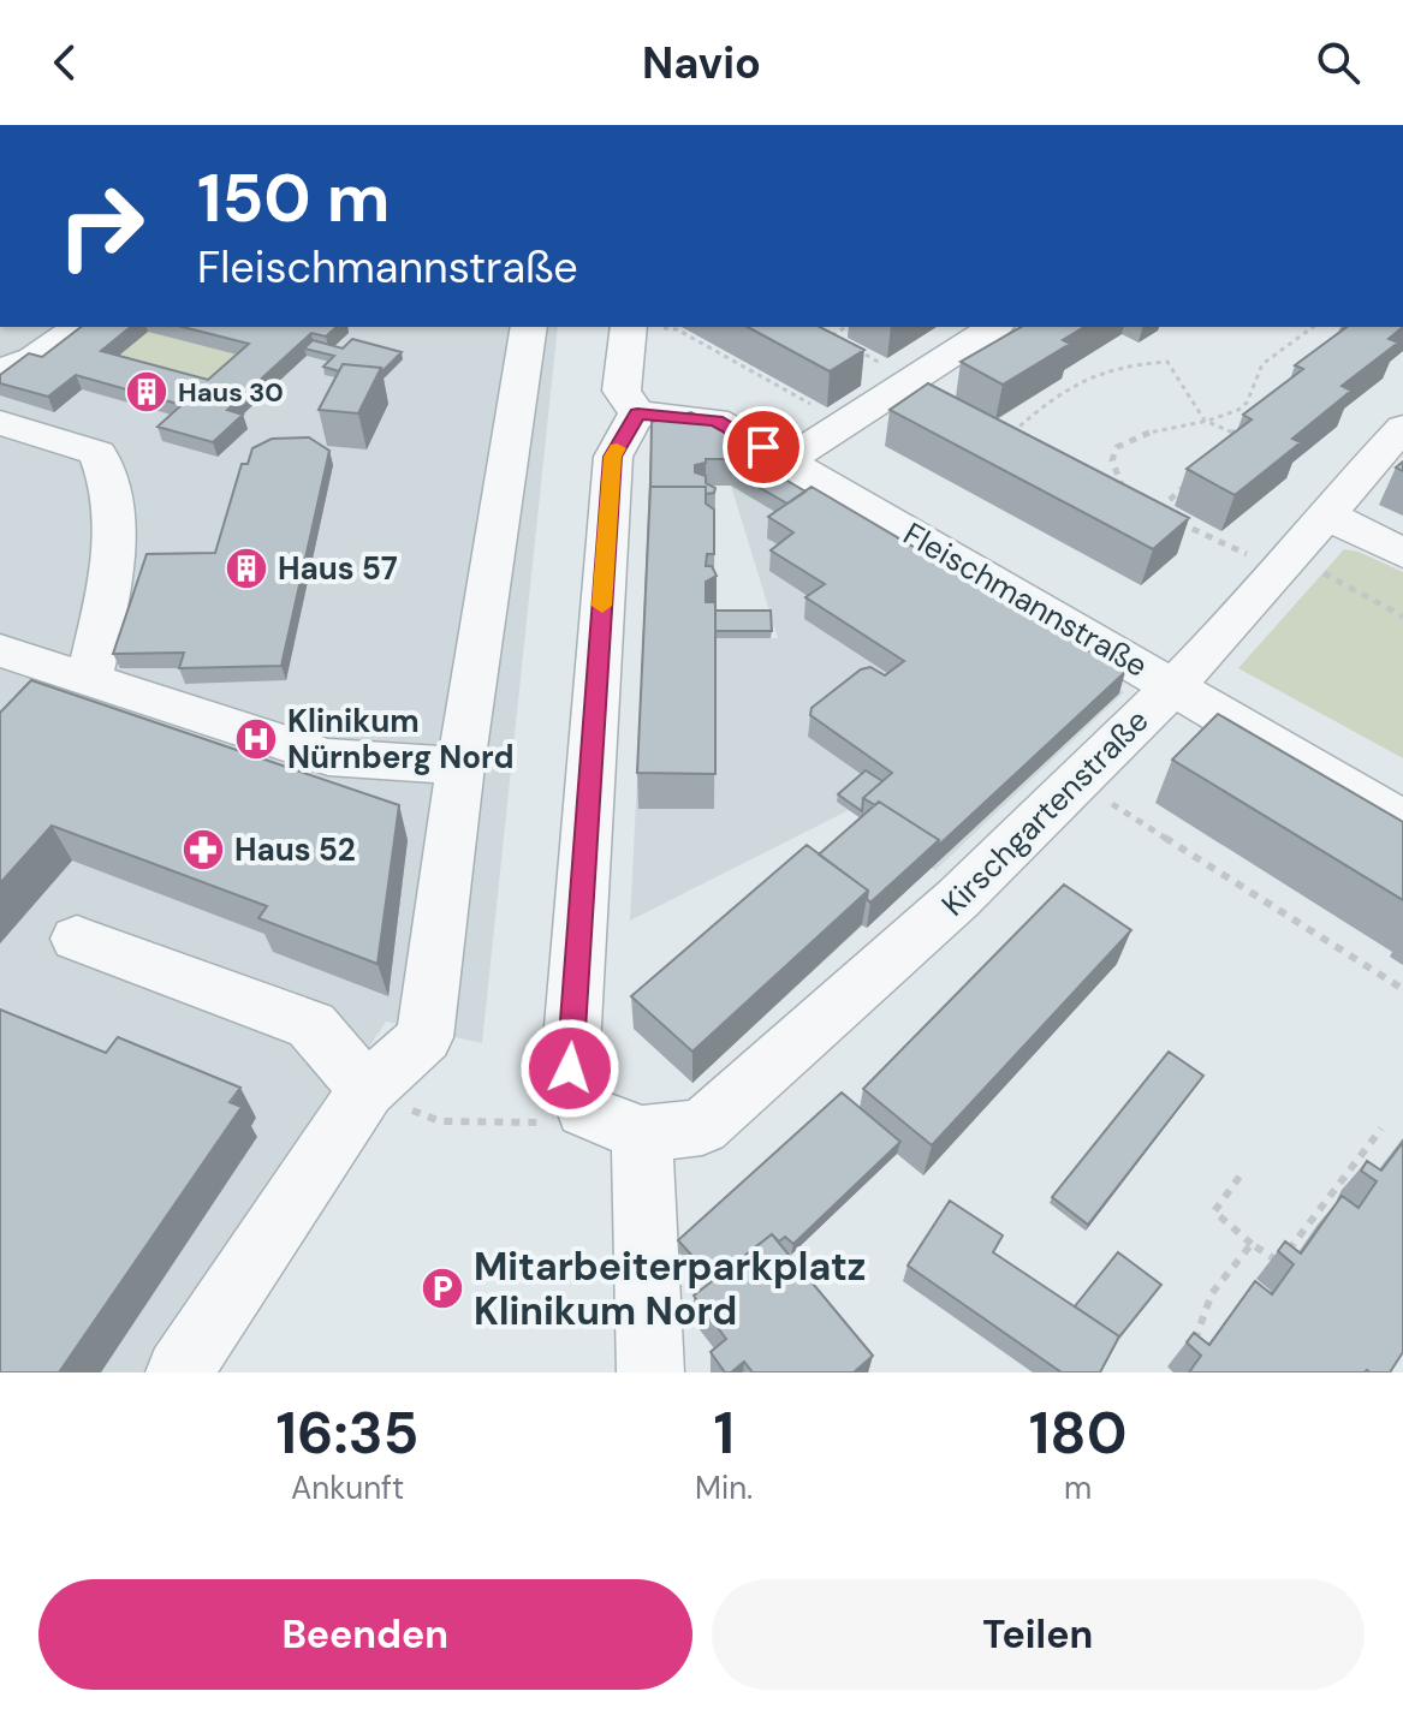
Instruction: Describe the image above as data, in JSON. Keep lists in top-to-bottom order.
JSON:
{
  "streets": {
    "street": ["Fleischmannstraße", "Kirschgartenstraße"]
  },
  "crossings": [
    ["Fleischmannstraße", "Kirschgartenstraße"]
  ],
  "places": {
    "building": ["Haus 30", "Haus 57"],
    "hospital": ["Klinikum Nürnberg Nord"],
    "pharmacy": ["Haus 52"],
    "parking": ["Mitarbeiterparkplatz Klinikum Nord"]
  },
  "page": {
    "header": "Navio",
    "turn": ["150 m", "Fleischmannstraße"],
    "eta": [
      "16:35",
      "Ankunft",
      "1",
      "Min.",
      "180",
      "m"
    ],
    "buttons": ["Beenden", "Teilen"]
  }
}
